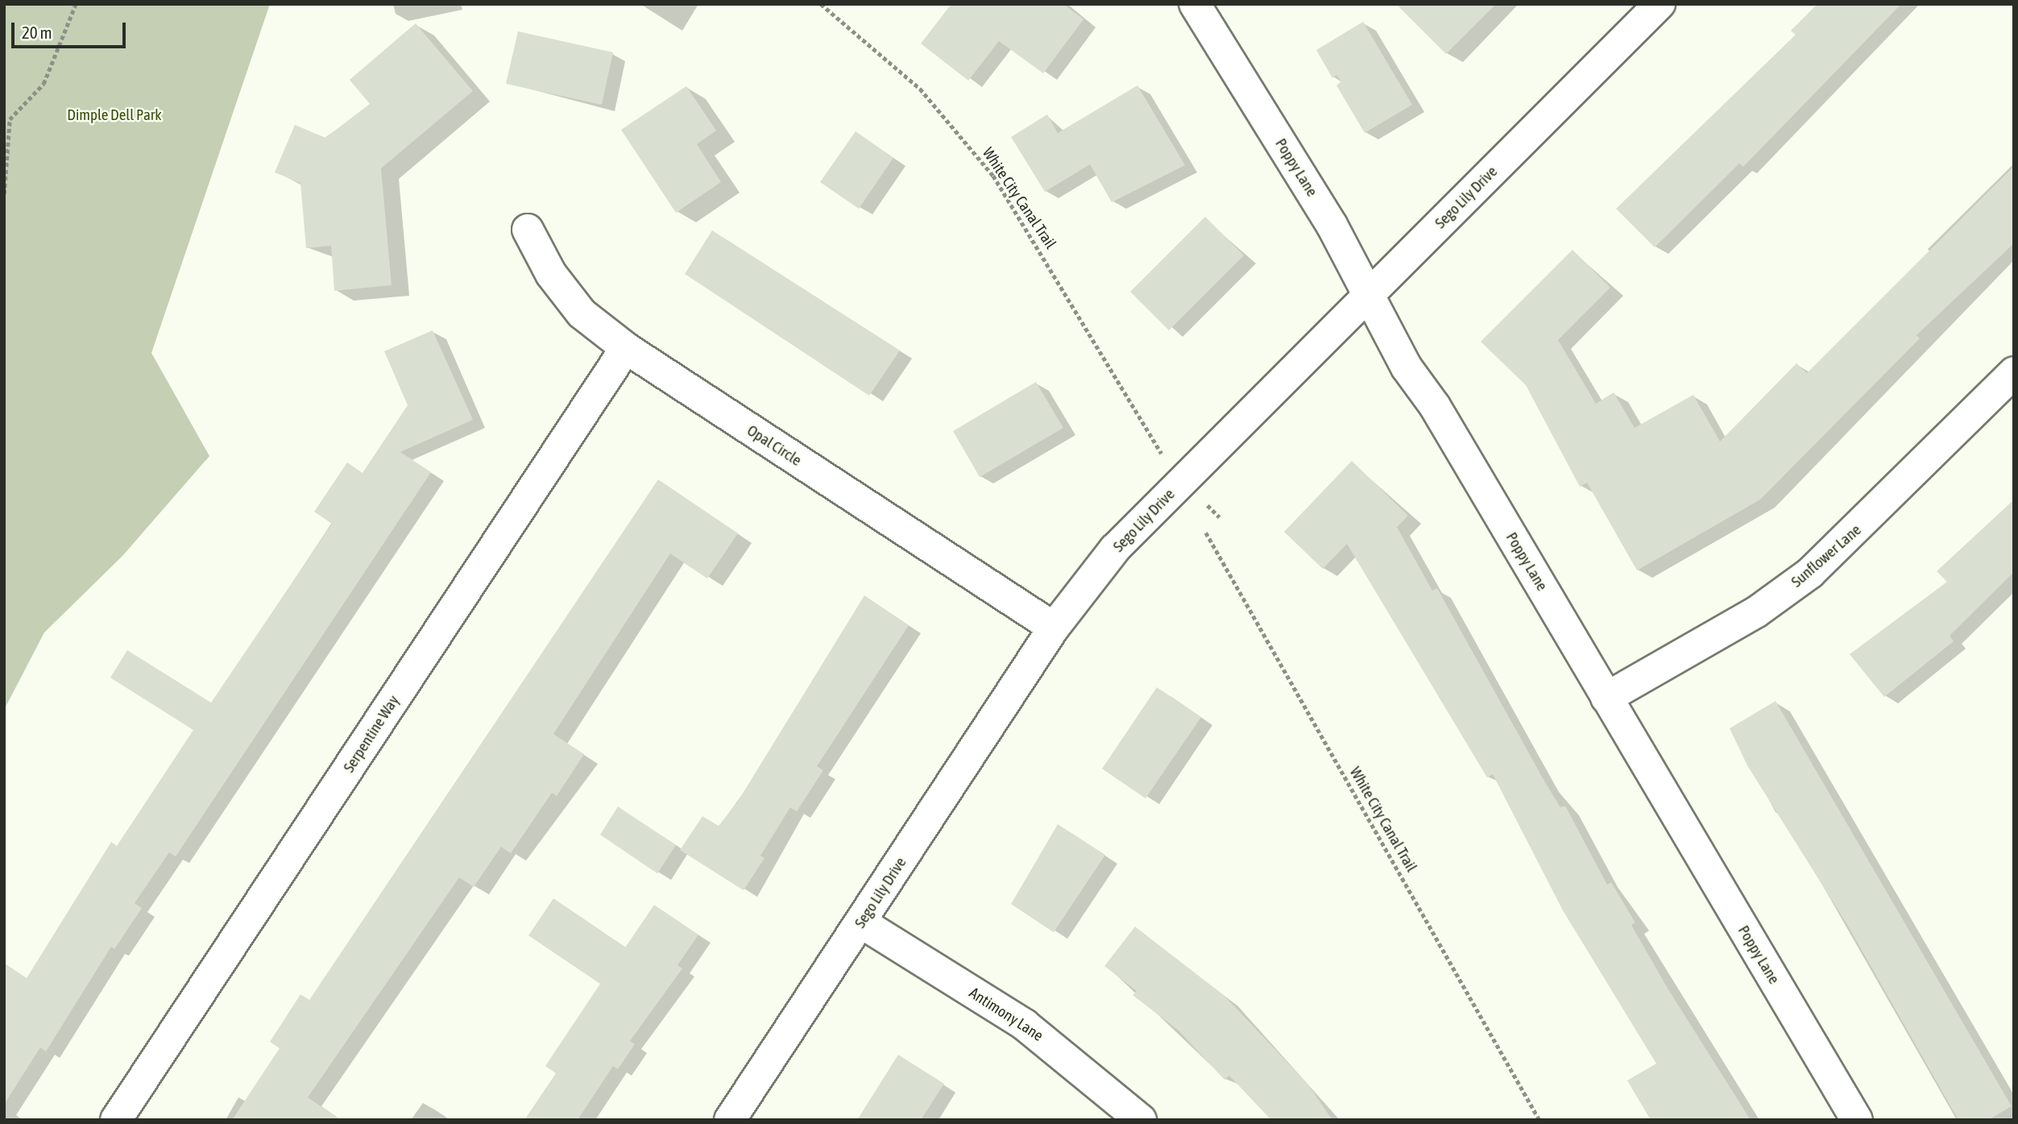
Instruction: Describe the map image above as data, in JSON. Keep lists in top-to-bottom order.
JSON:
{
  "streets": {
    "street": [
      "Poppy Lane",
      "Sego Lily Drive",
      "Opal Circle",
      "Sunflower Lane",
      "Serpentine Way",
      "Antimony Lane"
    ],
    "path": ["White City Canal Trail"]
  },
  "crossings": [
    ["Poppy Lane", "Sego Lily Drive"],
    ["Poppy Lane", "Sunflower Lane"],
    ["Sego Lily Drive", "Opal Circle"],
    ["Sego Lily Drive", "Antimony Lane"],
    ["Opal Circle", "Serpentine Way"]
  ],
  "parks": ["Dimple Dell Park"],
  "scale_bar": "20 m"
}
